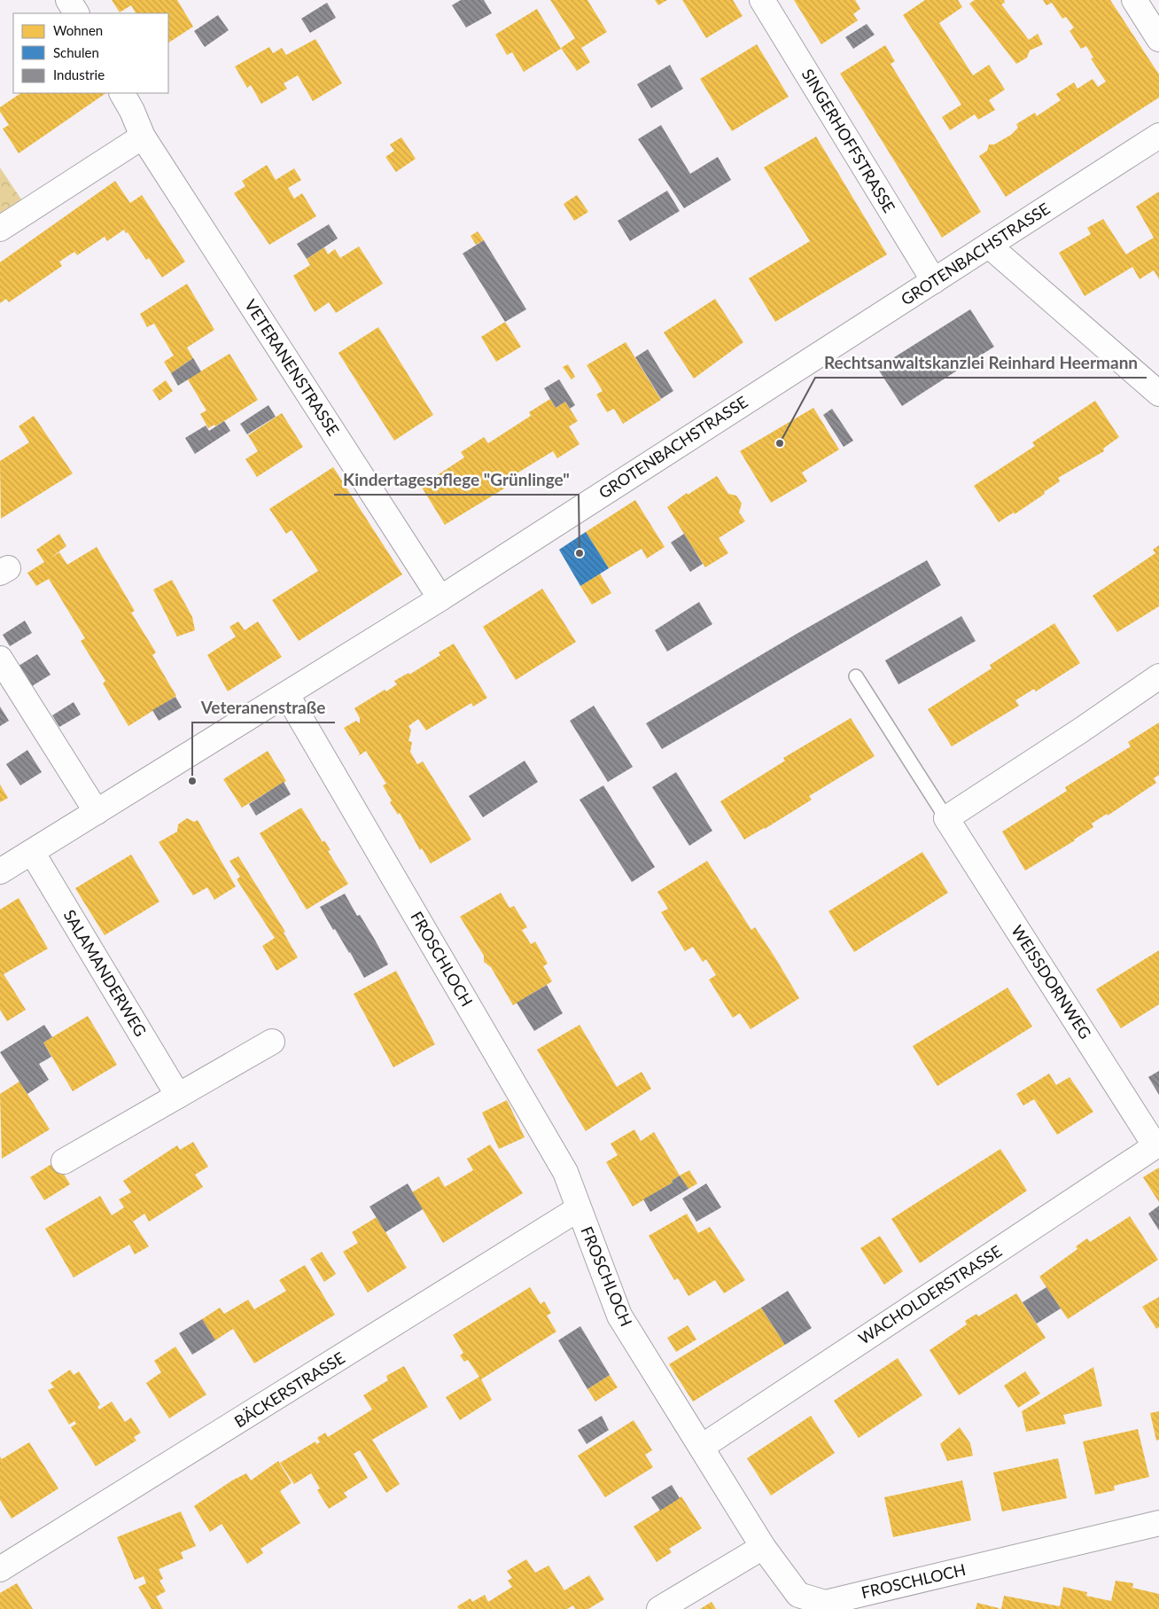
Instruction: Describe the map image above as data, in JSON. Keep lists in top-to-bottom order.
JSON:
{
  "streets": {
    "street": [
      "SINGERHOFFSTRASSE",
      "GROTENBACHSTRASSE",
      "VETERANENSTRASSE",
      "FROSCHLOCH",
      "SALAMANDERWEG",
      "WEISSDORNWEG",
      "WACHOLDERSTRASSE",
      "BÄCKERSTRASSE"
    ]
  },
  "crossings": [
    ["SINGERHOFFSTRASSE", "GROTENBACHSTRASSE"],
    ["GROTENBACHSTRASSE", "VETERANENSTRASSE"],
    ["GROTENBACHSTRASSE", "FROSCHLOCH"],
    ["GROTENBACHSTRASSE", "SALAMANDERWEG"],
    ["FROSCHLOCH", "WACHOLDERSTRASSE"],
    ["FROSCHLOCH", "BÄCKERSTRASSE"],
    ["WEISSDORNWEG", "WACHOLDERSTRASSE"]
  ],
  "places": ["Rechtsanwaltskanzlei Reinhard Heermann", "Kindertagespflege \"Grünlinge\"", "Veteranenstraße"],
  "legend": ["Wohnen", "Schulen", "Industrie"]
}
